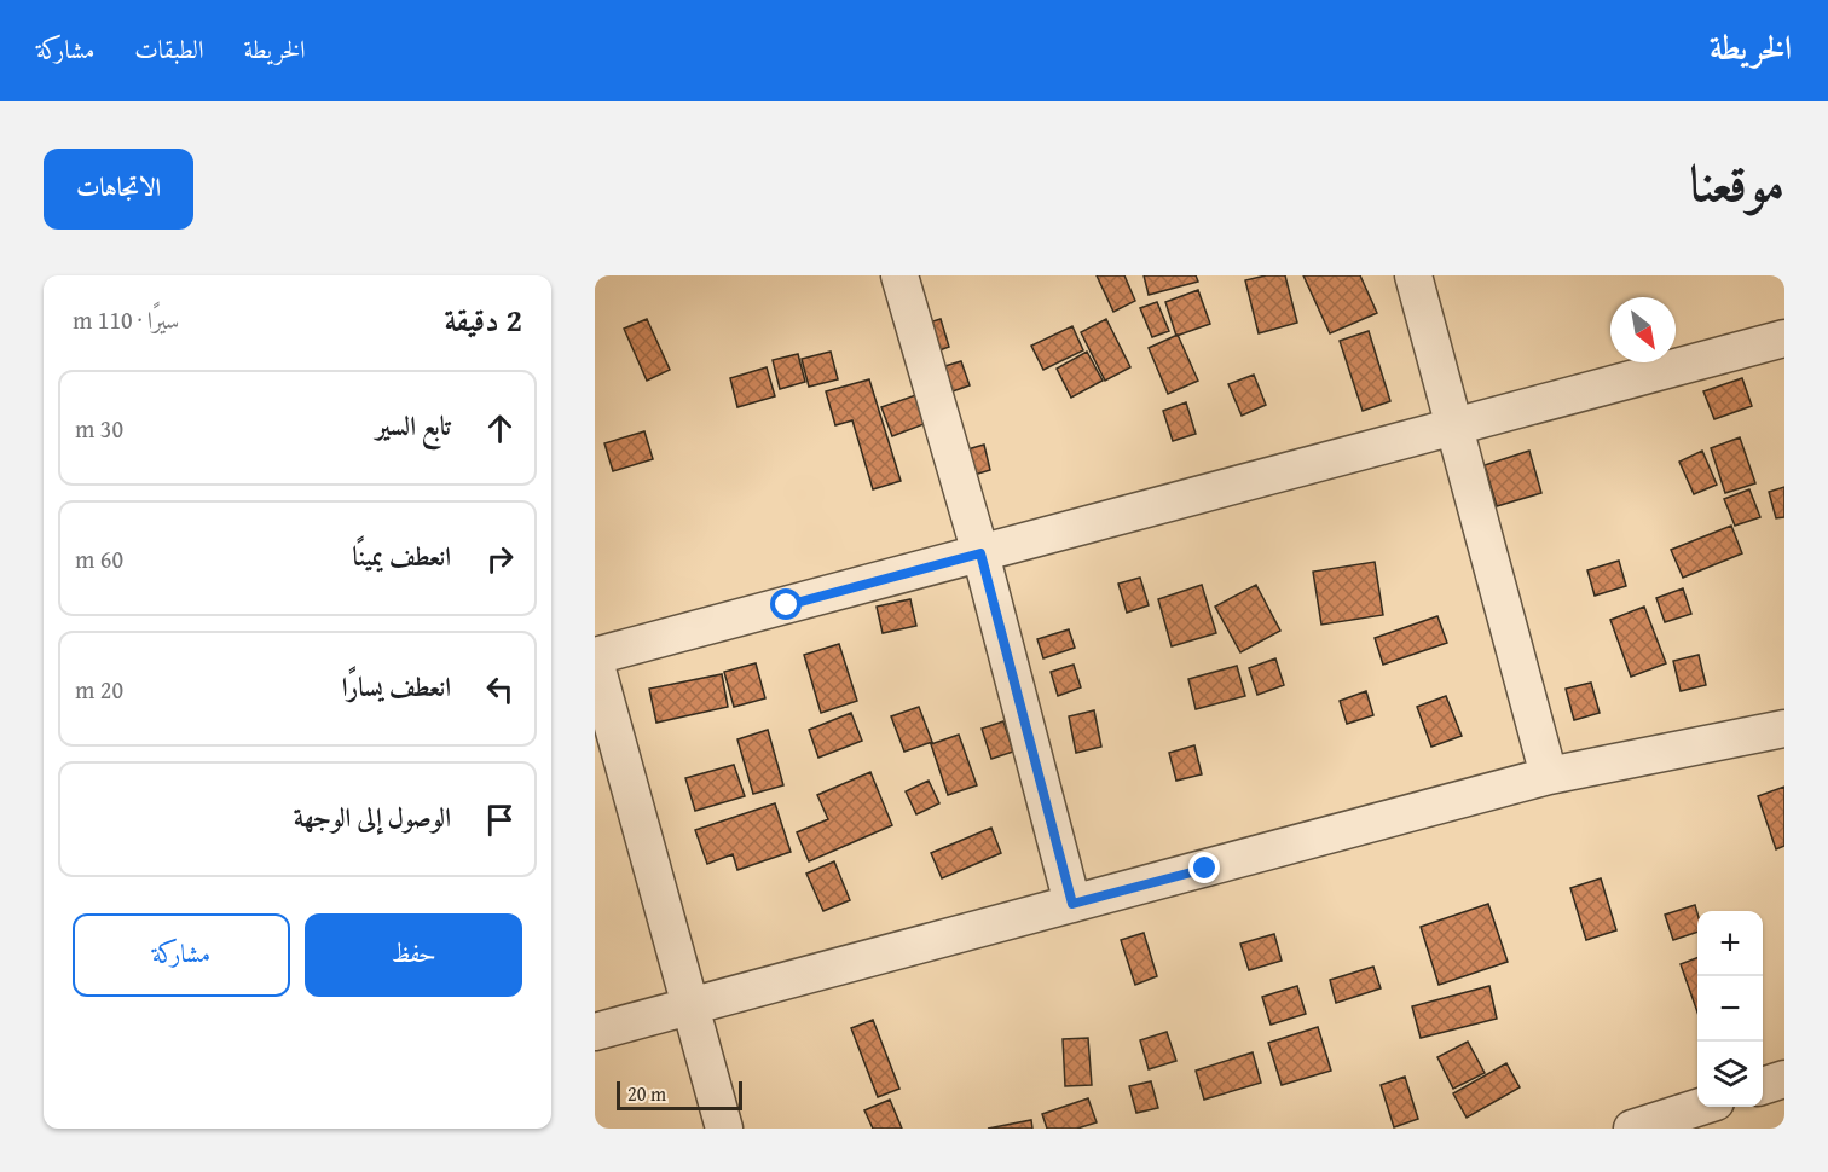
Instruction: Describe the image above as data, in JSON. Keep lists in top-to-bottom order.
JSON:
{
  "scale_bar": "20 m",
  "north": "bottom right",
  "page": {
    "header": "الخريطة",
    "nav": ["الخريطة", "الطبقات", "مشاركة"],
    "title": "موقعنا",
    "buttons": [
      "الاتجاهات",
      ["حفظ", "مشاركة"]
    ],
    "heading": ["2 دقيقة", "سيرًا · 110 m"],
    "list": [
      ["تابع السير", "30 m"],
      ["انعطف يمينًا", "60 m"],
      ["انعطف يسارًا", "20 m"],
      "الوصول إلى الوجهة"
    ],
    "map_buttons": ["+", "−"],
    "scale": "20 m"
  }
}
